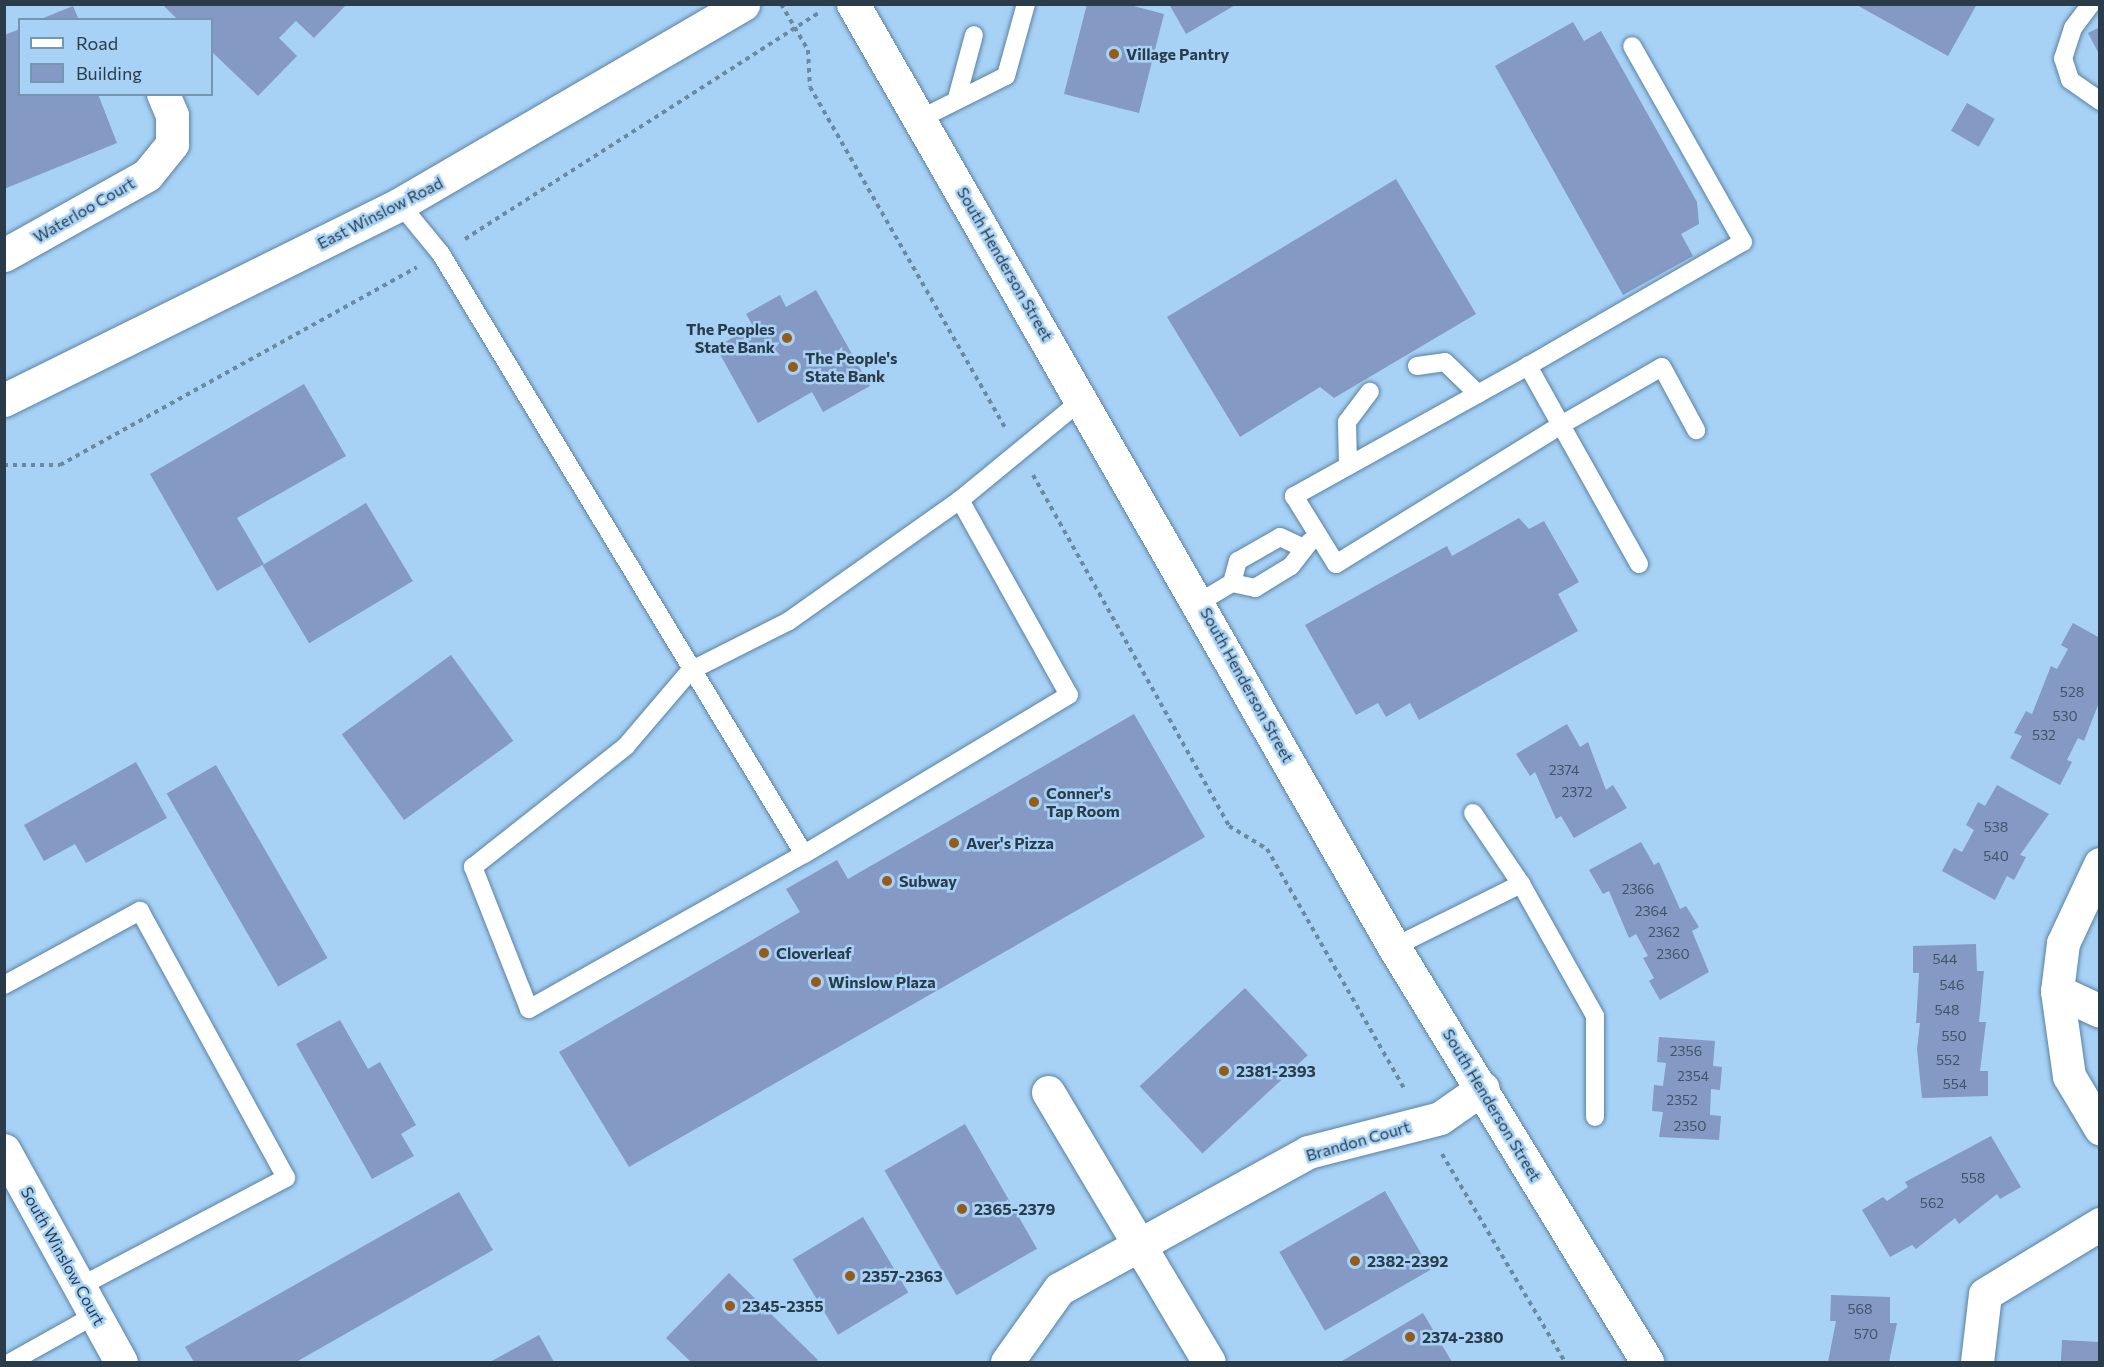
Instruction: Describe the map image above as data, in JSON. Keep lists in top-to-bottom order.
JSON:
{
  "streets": {
    "street": [
      "Waterloo Court",
      "East Winslow Road",
      "South Henderson Street",
      "Brandon Court",
      "South Winslow Court"
    ]
  },
  "crossings": [
    ["South Henderson Street", "Brandon Court"]
  ],
  "places": [
    "Village Pantry",
    "The Peoples State Bank",
    "The People's State Bank",
    "Conner's Tap Room",
    "Aver's Pizza",
    "Subway",
    "Cloverleaf",
    "Winslow Plaza",
    "2381-2393",
    "2365-2379",
    "2382-2392",
    "2357-2363",
    "2345-2355",
    "2374-2380"
  ],
  "house_numbers": [
    "528",
    "530",
    "532",
    "2374",
    "2372",
    "538",
    "540",
    "2366",
    "2364",
    "2362",
    "2360",
    "544",
    "546",
    "548",
    "550",
    "2356",
    "552",
    "2354",
    "554",
    "2352",
    "2350",
    "558",
    "562",
    "568",
    "570"
  ],
  "legend": ["Road", "Building"]
}
